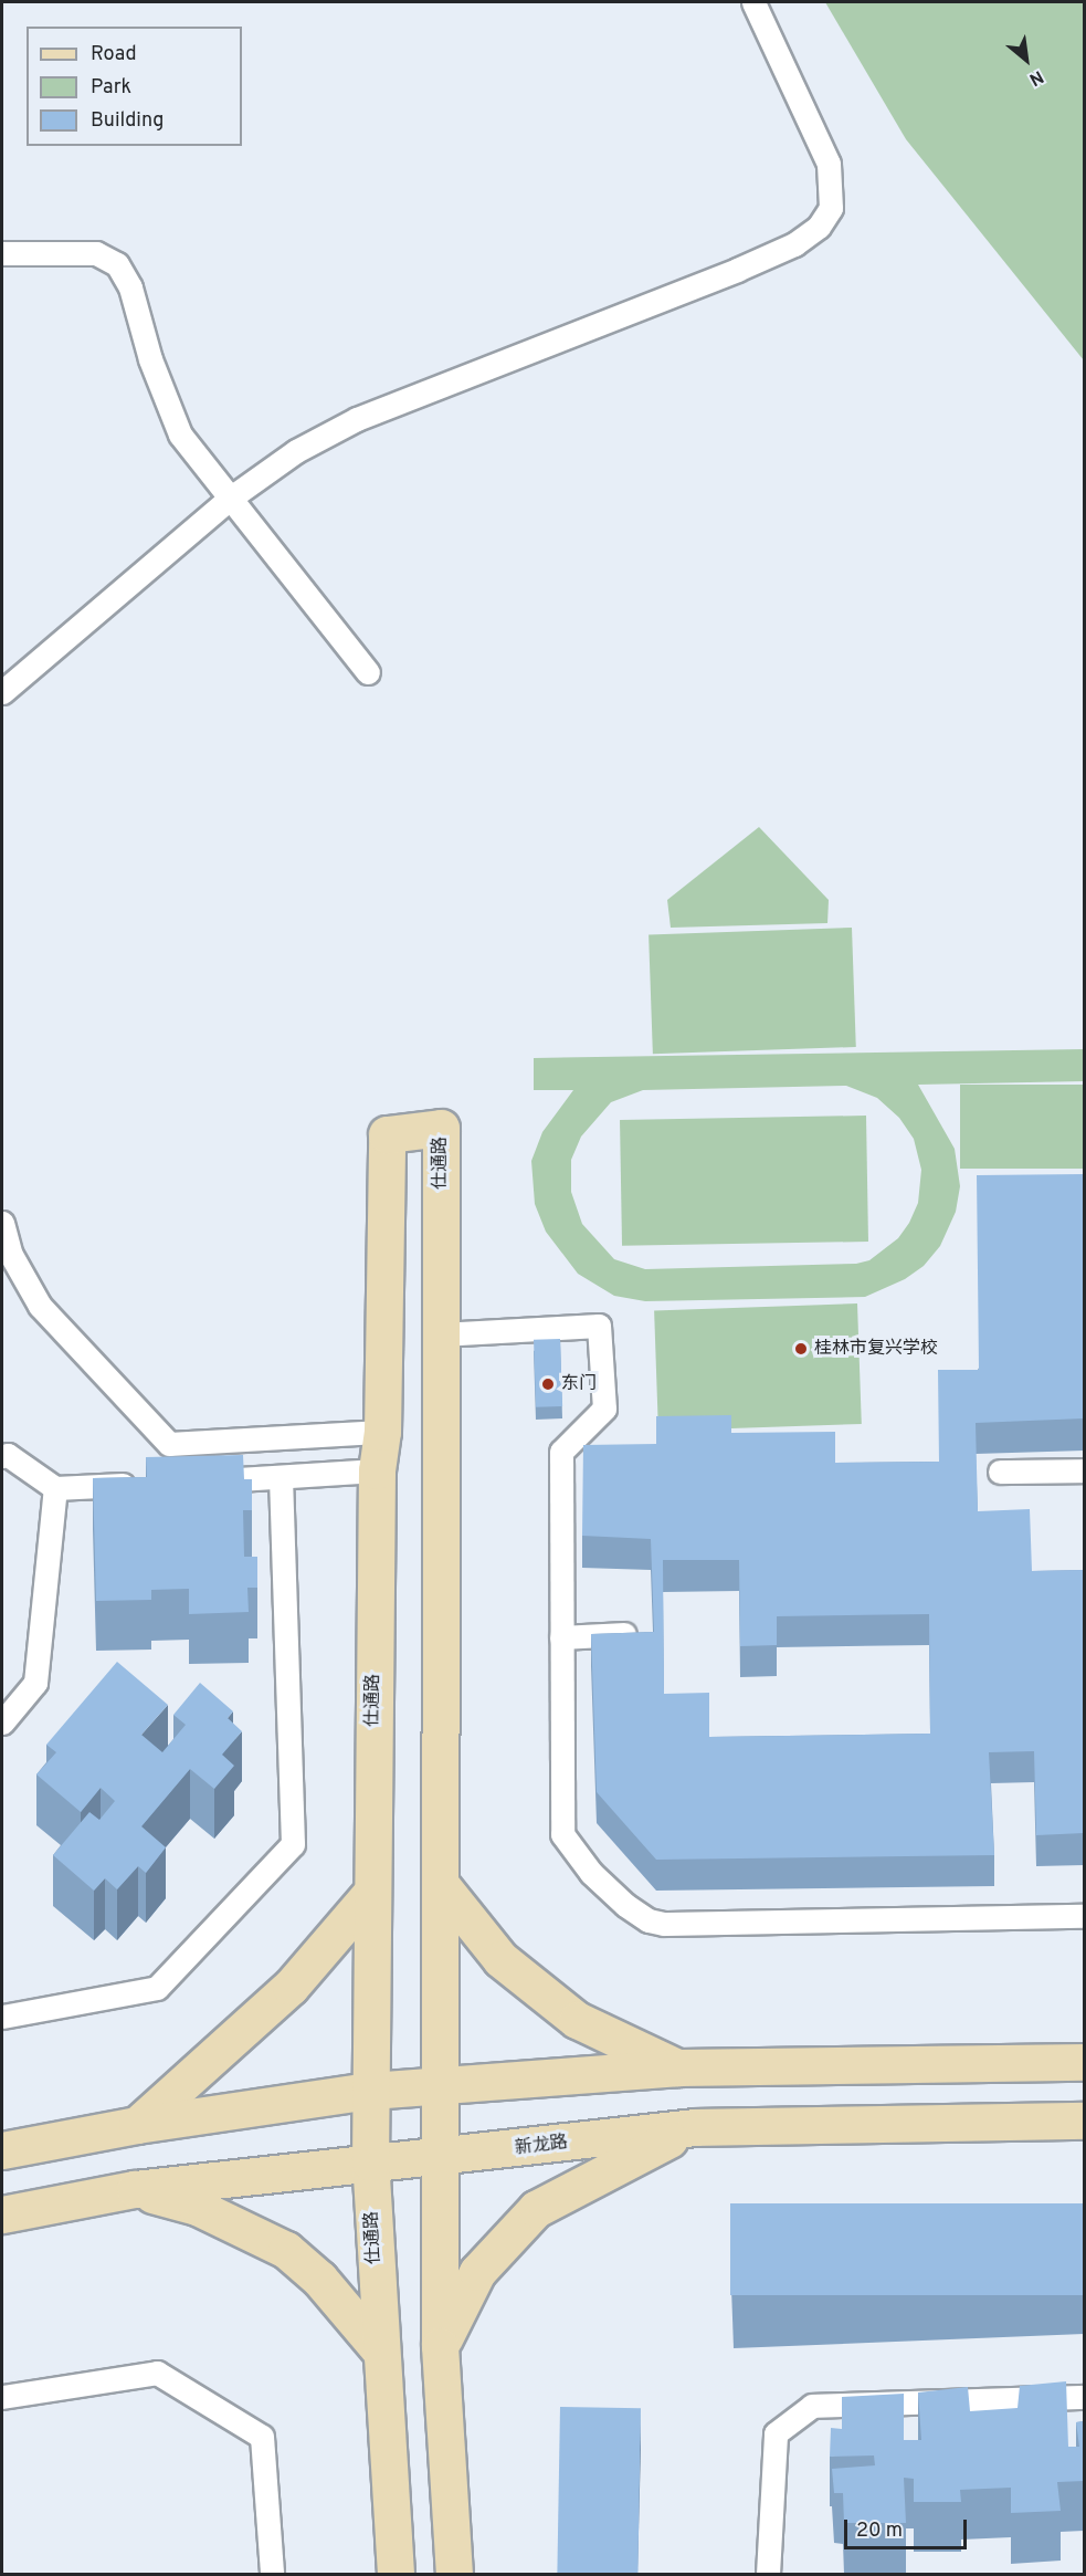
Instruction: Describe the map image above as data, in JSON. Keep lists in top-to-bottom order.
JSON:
{
  "streets": {
    "street": ["仕通路", "新龙路"]
  },
  "crossings": [
    ["仕通路", "新龙路"]
  ],
  "places": ["桂林市复兴学校", "东门"],
  "legend": ["Road", "Park", "Building"],
  "scale_bar": "20 m",
  "north": "bottom right"
}
